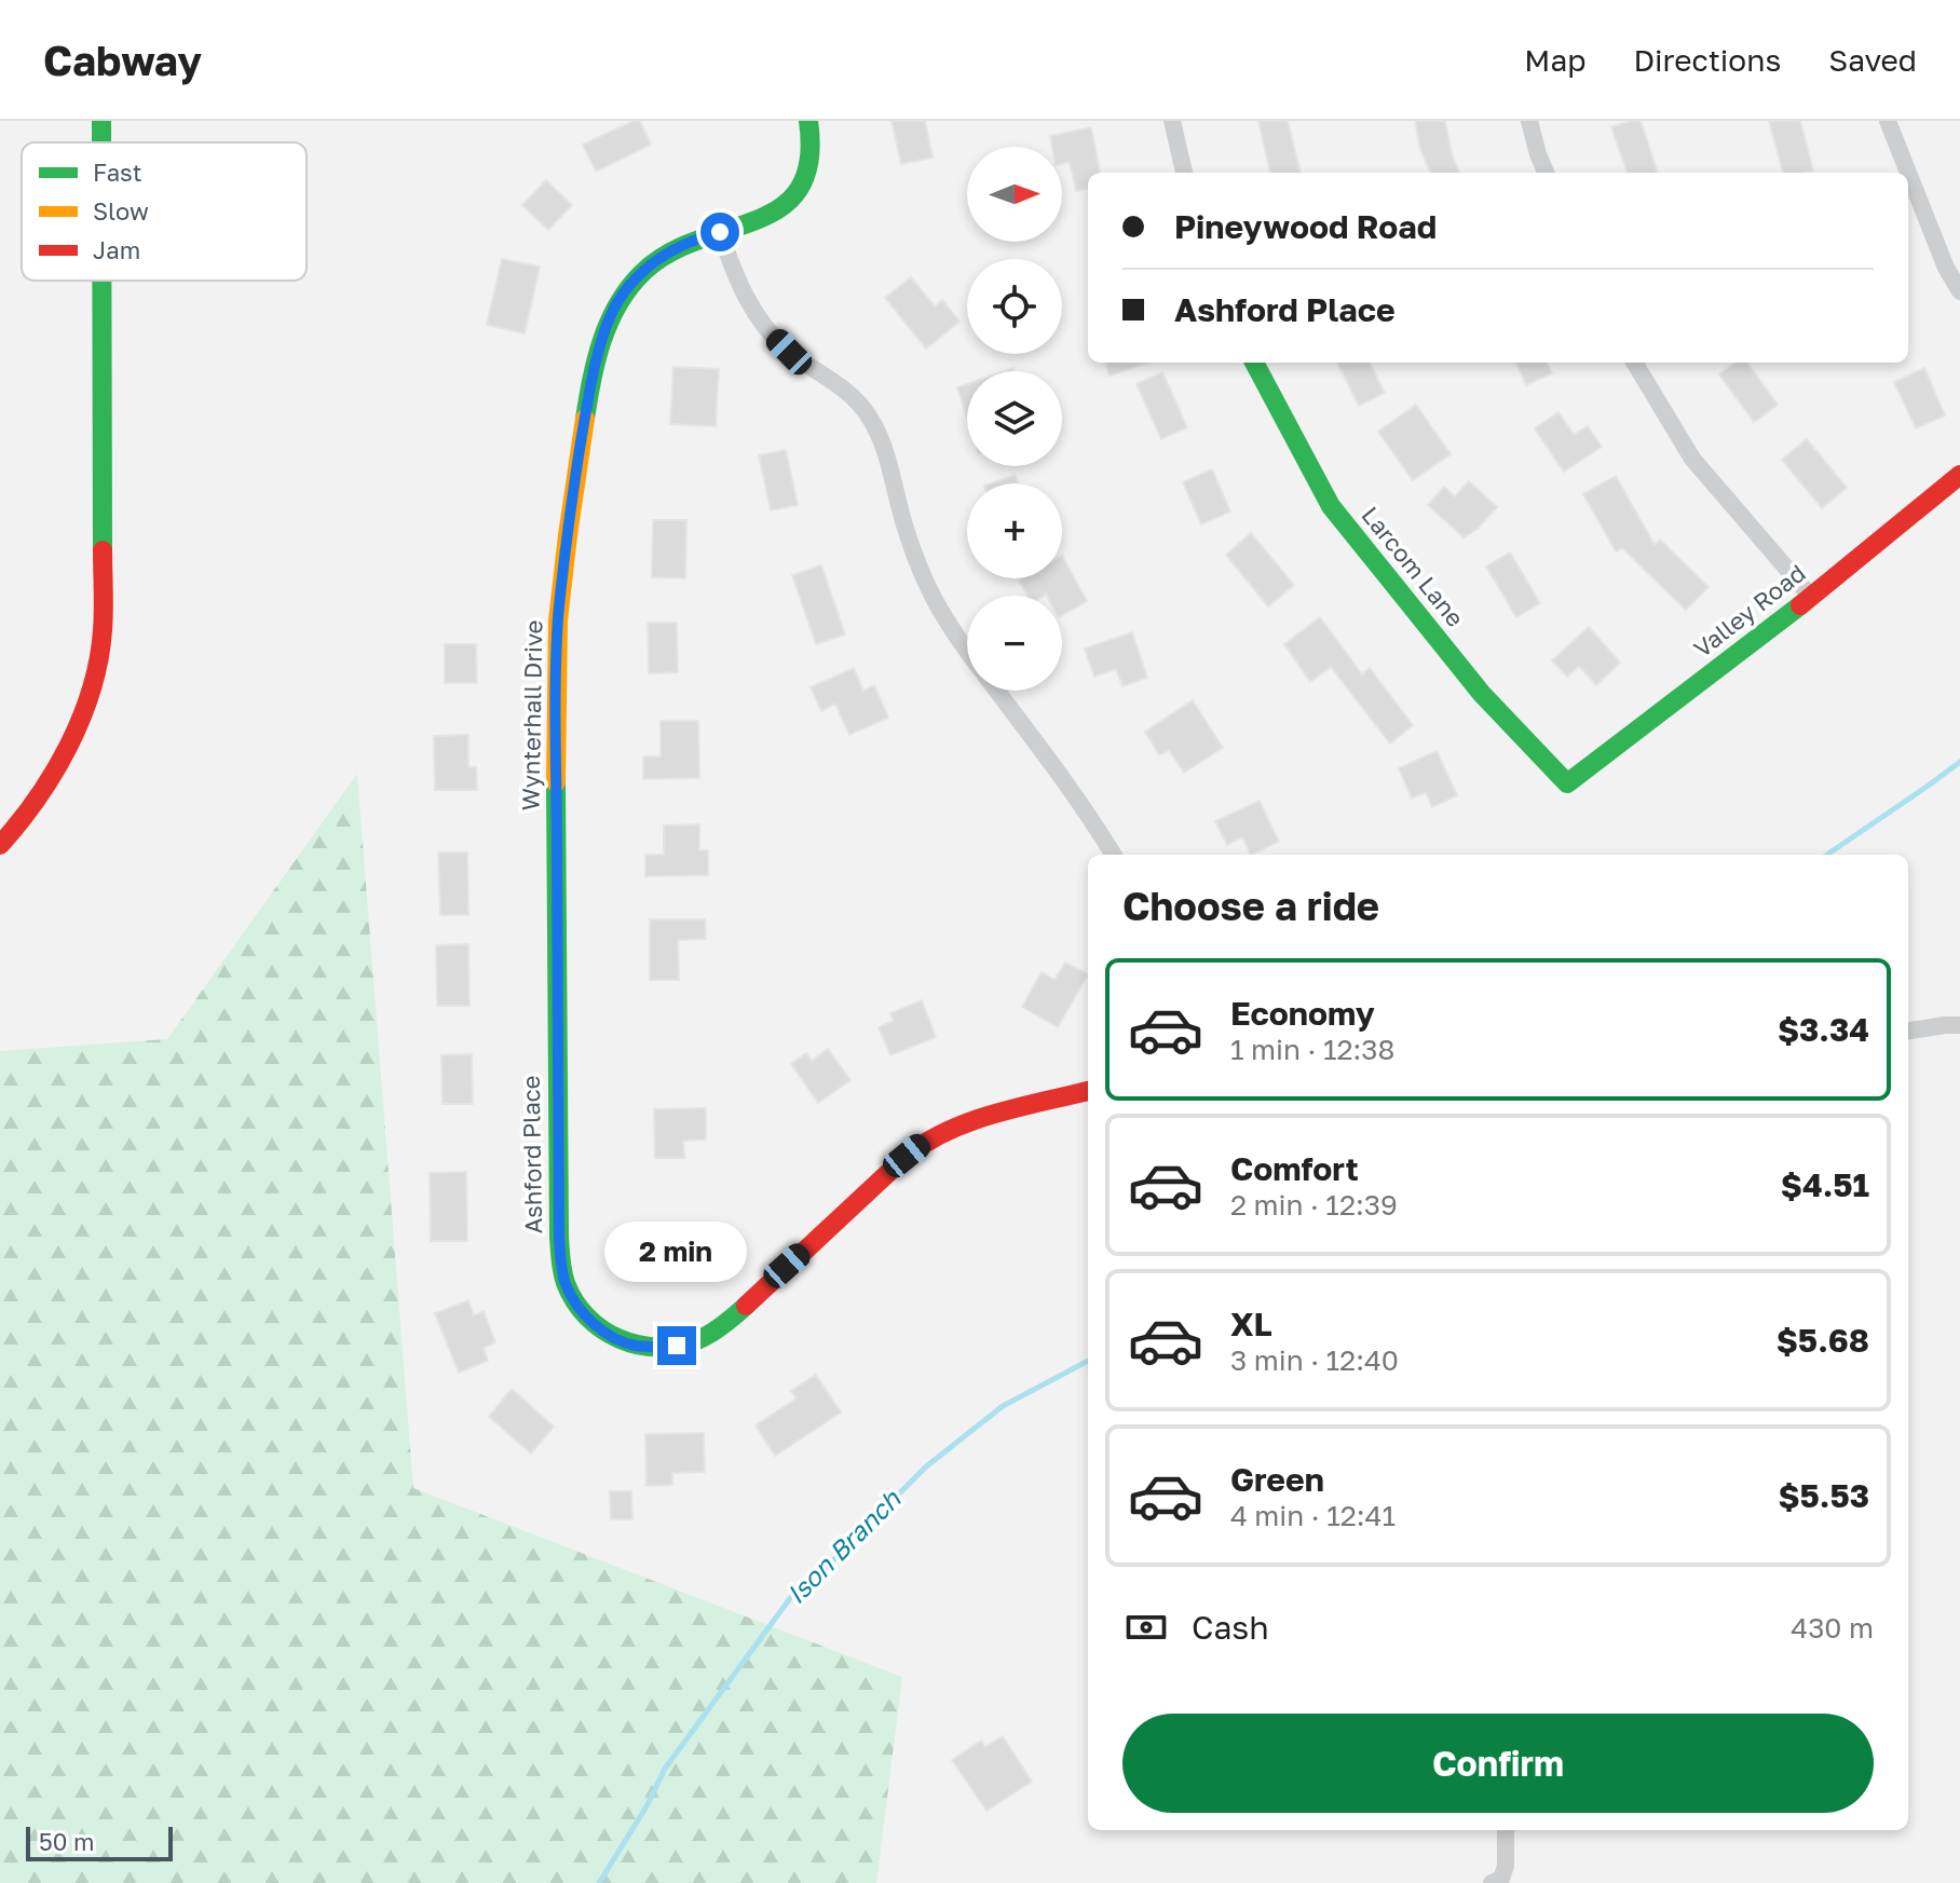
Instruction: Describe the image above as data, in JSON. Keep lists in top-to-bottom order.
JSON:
{
  "streets": {
    "street": [
      "Larcom Lane",
      "Valley Road",
      "Wynterhall Drive",
      "Ashford Place"
    ]
  },
  "crossings": [
    ["Larcom Lane", "Valley Road"],
    ["Wynterhall Drive", "Ashford Place"]
  ],
  "water": ["Ison Branch"],
  "legend": ["Fast", "Slow", "Jam"],
  "scale_bar": "50 m",
  "north": "right",
  "page": {
    "header": "Cabway",
    "nav": ["Map", "Directions", "Saved"],
    "map_buttons": ["+", "−"],
    "banner": ["Pineywood Road", "Ashford Place"],
    "heading": "Choose a ride",
    "list": [
      {
        "name": "Economy",
        "note": "1 min · 12:38",
        "value": "$3.34"
      },
      {
        "name": "Comfort",
        "note": "2 min · 12:39",
        "value": "$4.51"
      },
      {
        "name": "XL",
        "note": "3 min · 12:40",
        "value": "$5.68"
      },
      {
        "name": "Green",
        "note": "4 min · 12:41",
        "value": "$5.53"
      }
    ],
    "bubble": "2 min",
    "pay": ["Cash", "430 m"],
    "buttons": "Confirm",
    "scale": "50 m"
  }
}
